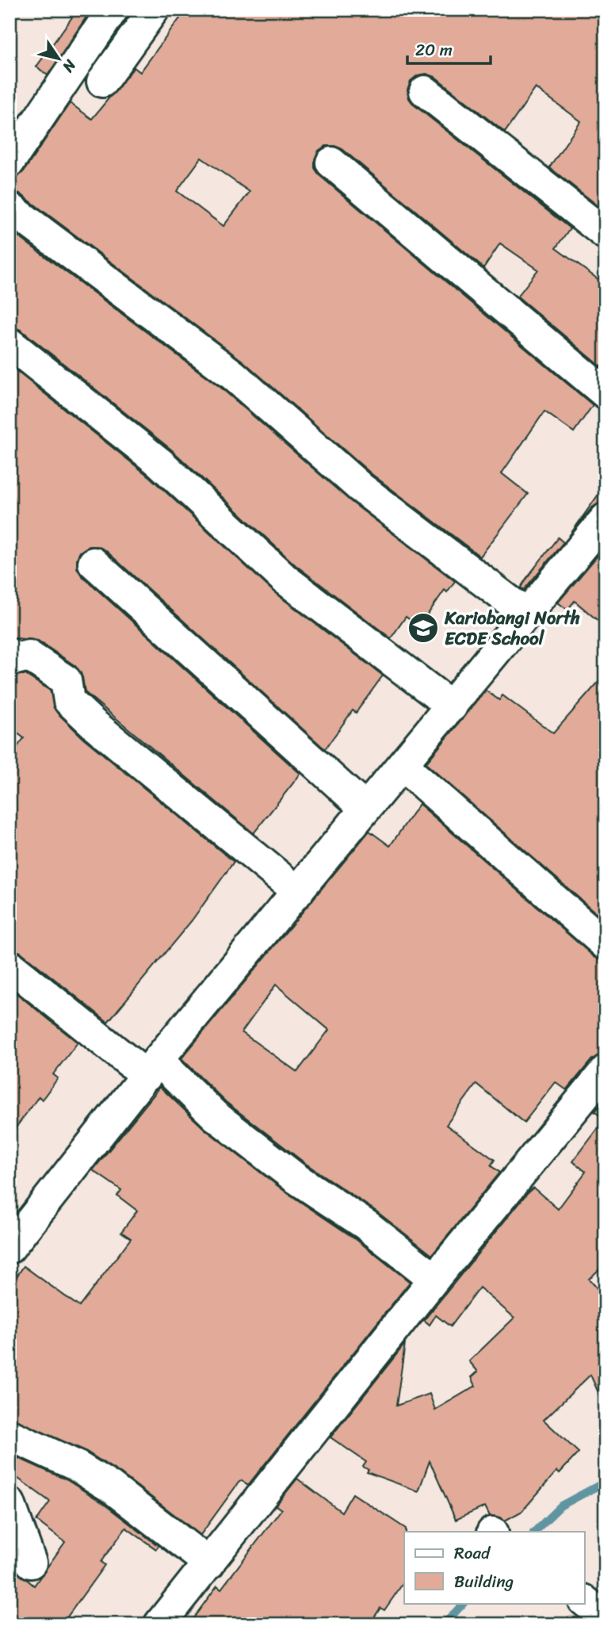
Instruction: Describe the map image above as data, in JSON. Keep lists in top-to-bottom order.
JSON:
{
  "places": {
    "school or university": ["Kariobangi North ECDE School"]
  },
  "legend": ["Road", "Building"],
  "scale_bar": "20 m",
  "north": "bottom right"
}
